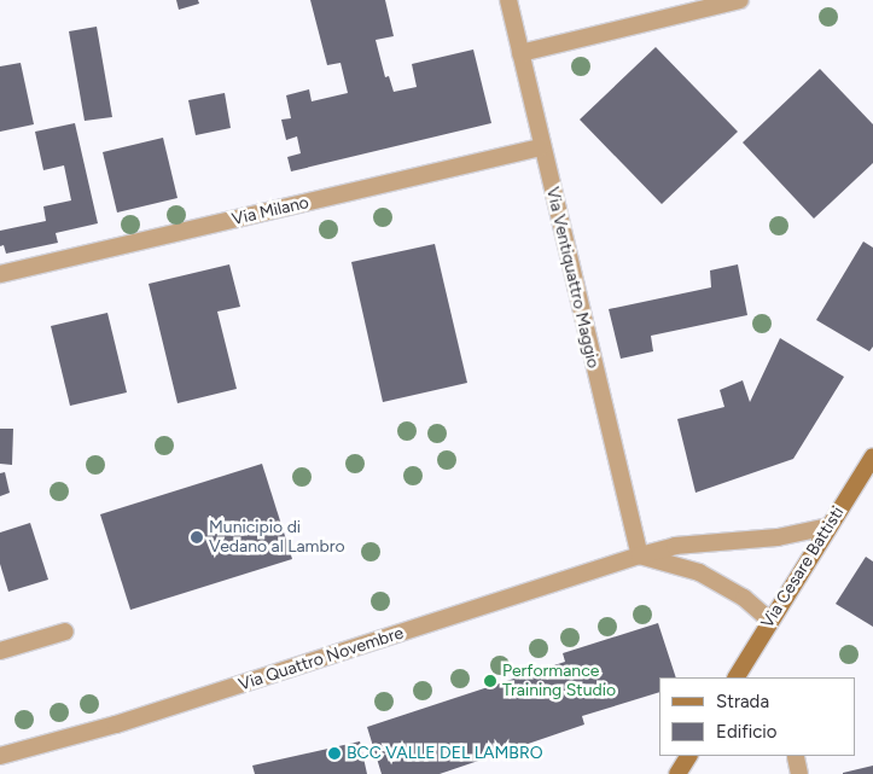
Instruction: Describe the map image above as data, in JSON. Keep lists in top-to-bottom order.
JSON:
{
  "streets": {
    "main road": ["Via Cesare Battisti"],
    "street": ["Via Milano", "Via Ventiquattro Maggio", "Via Quattro Novembre"]
  },
  "crossings": [
    ["Via Milano", "Via Ventiquattro Maggio"],
    ["Via Ventiquattro Maggio", "Via Quattro Novembre"],
    ["Via Cesare Battisti", "Via Quattro Novembre"]
  ],
  "places": ["Municipio di Vedano al Lambro", "Performance Training Studio", "BCC VALLE DEL LAMBRO"],
  "legend": ["Strada", "Edificio"]
}
